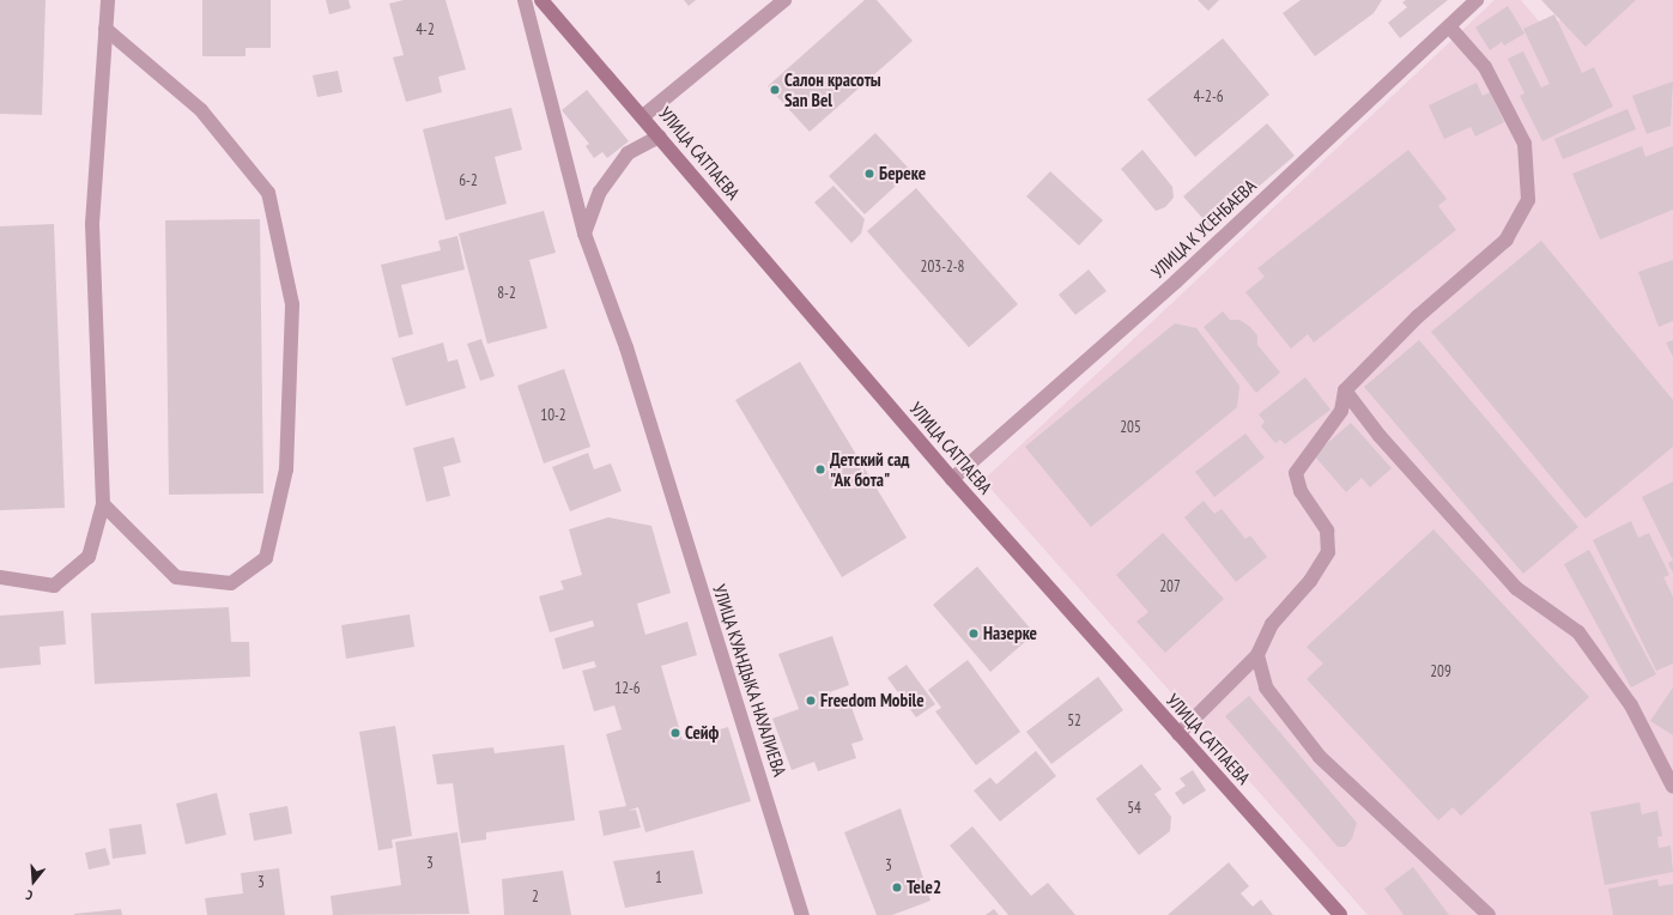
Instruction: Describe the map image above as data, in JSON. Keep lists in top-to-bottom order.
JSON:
{
  "streets": {
    "street": ["УЛИЦА САТПАЕВА", "УЛИЦА К УСЕНБАЕВА", "УЛИЦА КУАНДЫКА НАУАЛИЕВА"]
  },
  "crossings": [
    ["УЛИЦА САТПАЕВА", "УЛИЦА К УСЕНБАЕВА"]
  ],
  "places": [
    "Салон красоты San Bel",
    "Береке",
    "Детский сад \"Ак бота\"",
    "Назерке",
    "Freedom Mobile",
    "Сейф",
    "Tele2"
  ],
  "house_numbers": [
    "4-2",
    "4-2-6",
    "6-2",
    "203-2-8",
    "8-2",
    "10-2",
    "205",
    "207",
    "209",
    "12-6",
    "52",
    "54",
    "3",
    "3",
    "1",
    "3",
    "2"
  ],
  "north": "bottom"
}
